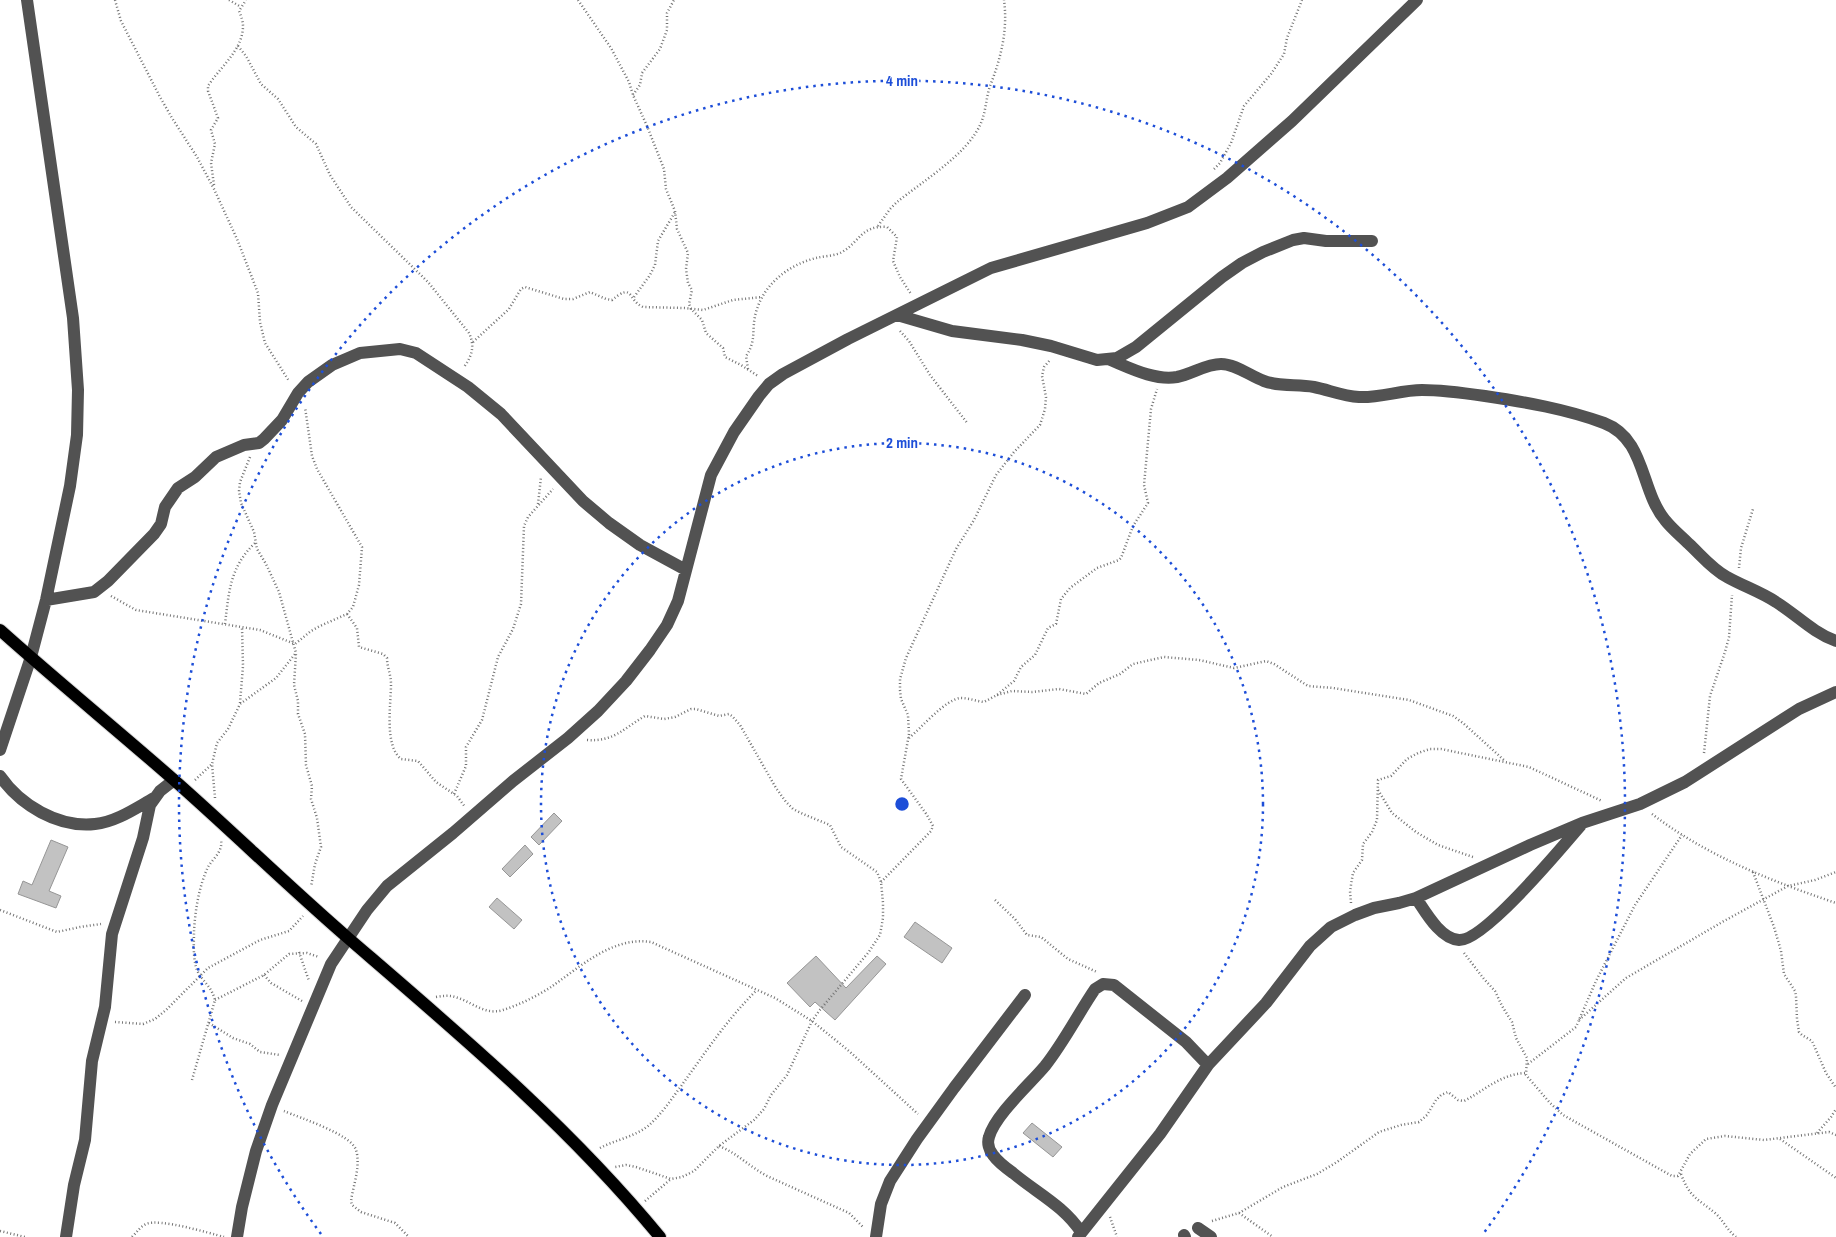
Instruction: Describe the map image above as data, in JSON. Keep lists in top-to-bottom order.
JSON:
{
  "rings": ["4 min", "2 min"]
}
